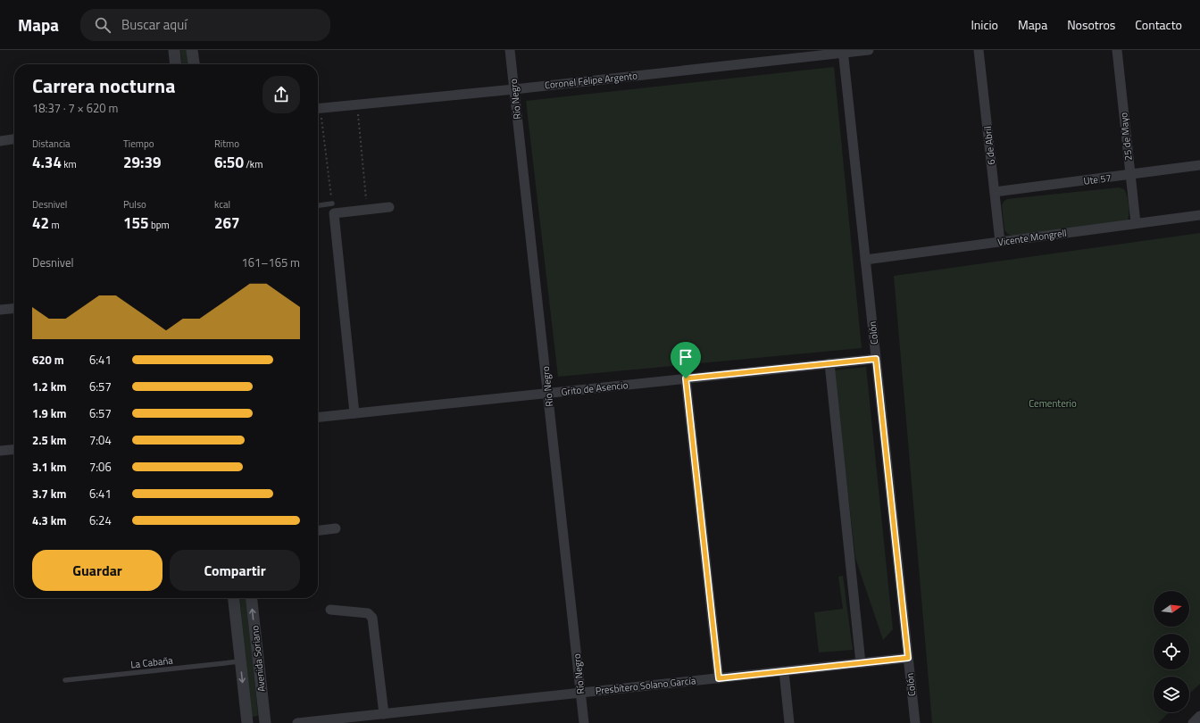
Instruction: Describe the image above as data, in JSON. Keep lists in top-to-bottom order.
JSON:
{
  "streets": {
    "street": [
      "Coronel Felipe Argento",
      "Río Negro",
      "25 de Mayo",
      "6 de Abril",
      "Ute 57",
      "Vicente Mongrell",
      "Colón",
      "Grito de Asencio",
      "Avenida Soriano",
      "Presbítero Solano García"
    ],
    "lane": ["La Cabaña"]
  },
  "crossings": [
    ["Coronel Felipe Argento", "Río Negro"],
    ["Coronel Felipe Argento", "Colón"],
    ["Río Negro", "Grito de Asencio"],
    ["Río Negro", "Presbítero Solano García"],
    ["25 de Mayo", "Ute 57"],
    ["25 de Mayo", "Vicente Mongrell"],
    ["6 de Abril", "Ute 57"],
    ["6 de Abril", "Vicente Mongrell"],
    ["Vicente Mongrell", "Colón"],
    ["Colón", "Grito de Asencio"],
    ["Colón", "Presbítero Solano García"],
    ["Avenida Soriano", "La Cabaña"]
  ],
  "parks": ["Cementerio"],
  "north": "right",
  "page": {
    "header": "Mapa",
    "search": "Buscar aquí",
    "nav": [
      "Inicio",
      "Mapa",
      "Nosotros",
      "Contacto"
    ],
    "heading": ["Carrera nocturna", "18:37 · 7 × 620 m"],
    "stats": [
      ["Distancia", "4.34 km"],
      ["Tiempo", "29:39"],
      ["Ritmo", "6:50 /km"],
      ["Desnivel", "42 m"],
      ["Pulso", "155 bpm"],
      ["kcal", "267"]
    ],
    "chart": ["Desnivel", "161–165 m"],
    "list": [
      {
        "name": "620 m",
        "note": "6:41"
      },
      {
        "name": "1.2 km",
        "note": "6:57"
      },
      {
        "name": "1.9 km",
        "note": "6:57"
      },
      {
        "name": "2.5 km",
        "note": "7:04"
      },
      {
        "name": "3.1 km",
        "note": "7:06"
      },
      {
        "name": "3.7 km",
        "note": "6:41"
      },
      {
        "name": "4.3 km",
        "note": "6:24"
      }
    ],
    "buttons": ["Guardar", "Compartir"]
  }
}
